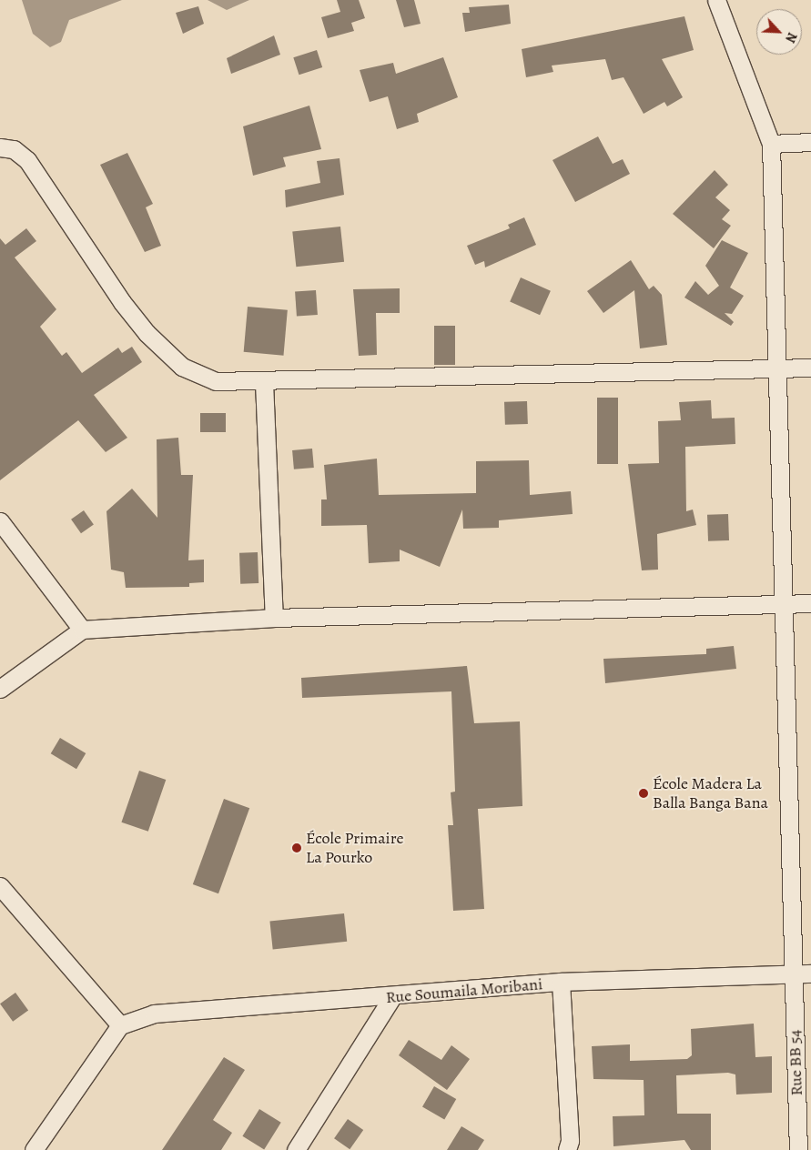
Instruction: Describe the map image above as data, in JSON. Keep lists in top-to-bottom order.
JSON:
{
  "streets": {
    "street": ["Rue Soumaila Moribani", "Rue BB 54"]
  },
  "crossings": [
    ["Rue Soumaila Moribani", "Rue BB 54"]
  ],
  "places": ["École Madera La Balla Banga Bana", "École Primaire La Pourko"],
  "north": "bottom right"
}
